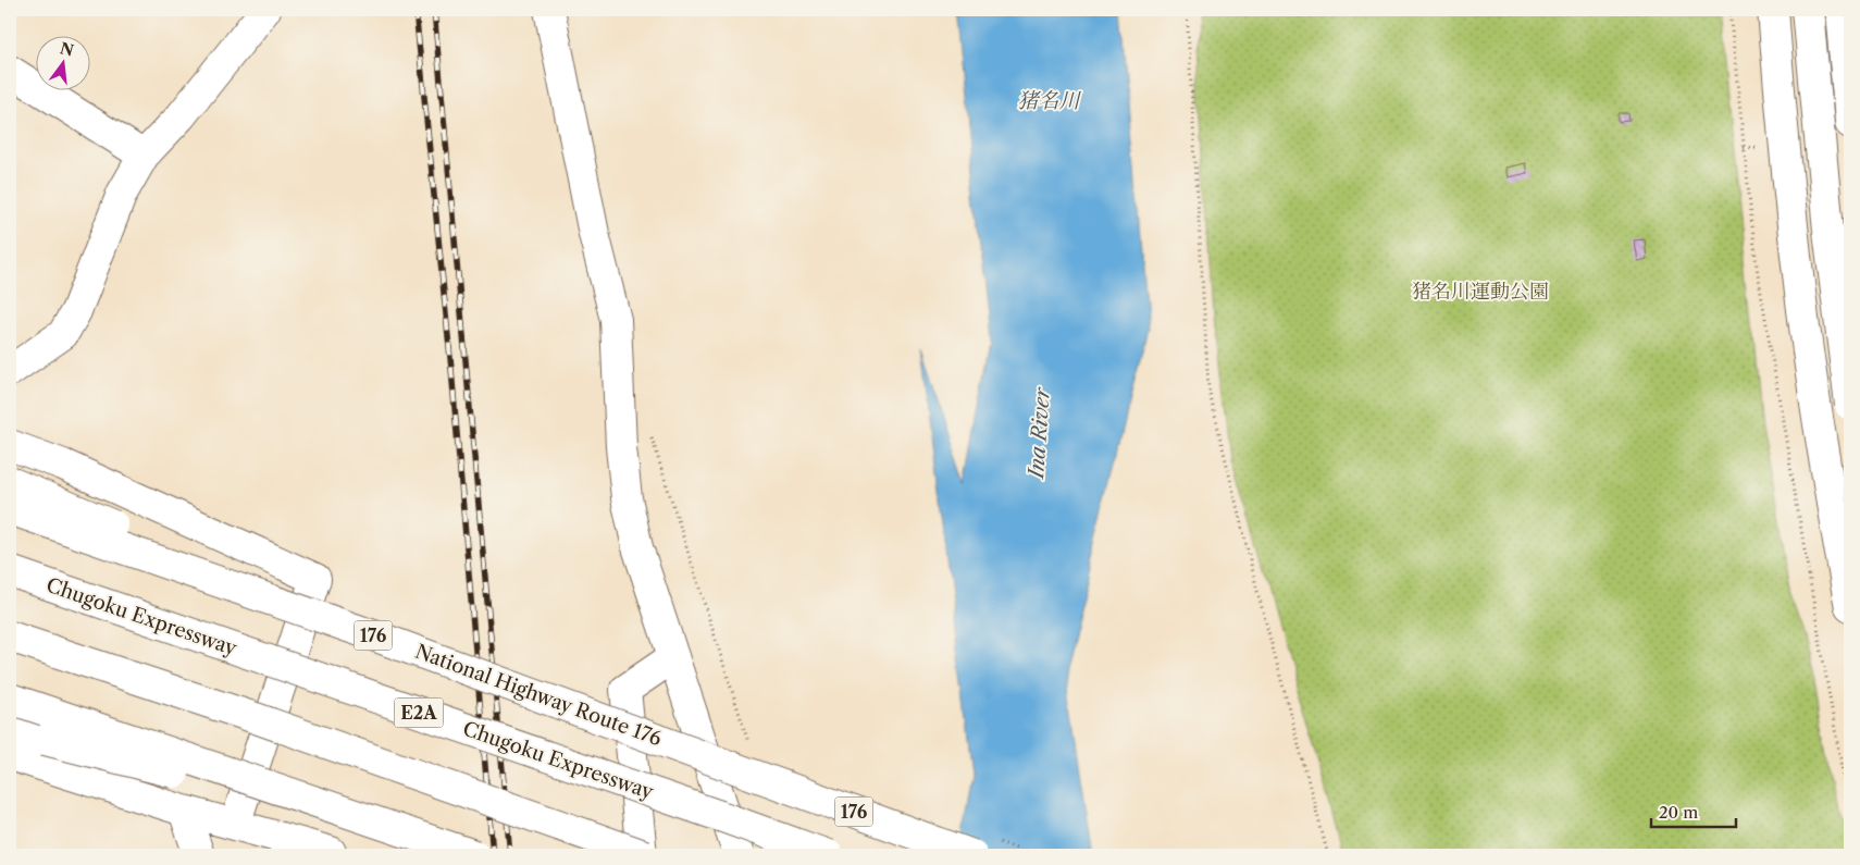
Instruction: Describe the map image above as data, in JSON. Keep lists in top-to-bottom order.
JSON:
{
  "streets": {
    "main road": [
      "Chugoku Expressway",
      "176",
      "National Highway Route 176",
      "E2A"
    ]
  },
  "water": ["猪名川", "Ina River"],
  "parks": ["猪名川運動公園"],
  "scale_bar": "20 m",
  "north": "top"
}
